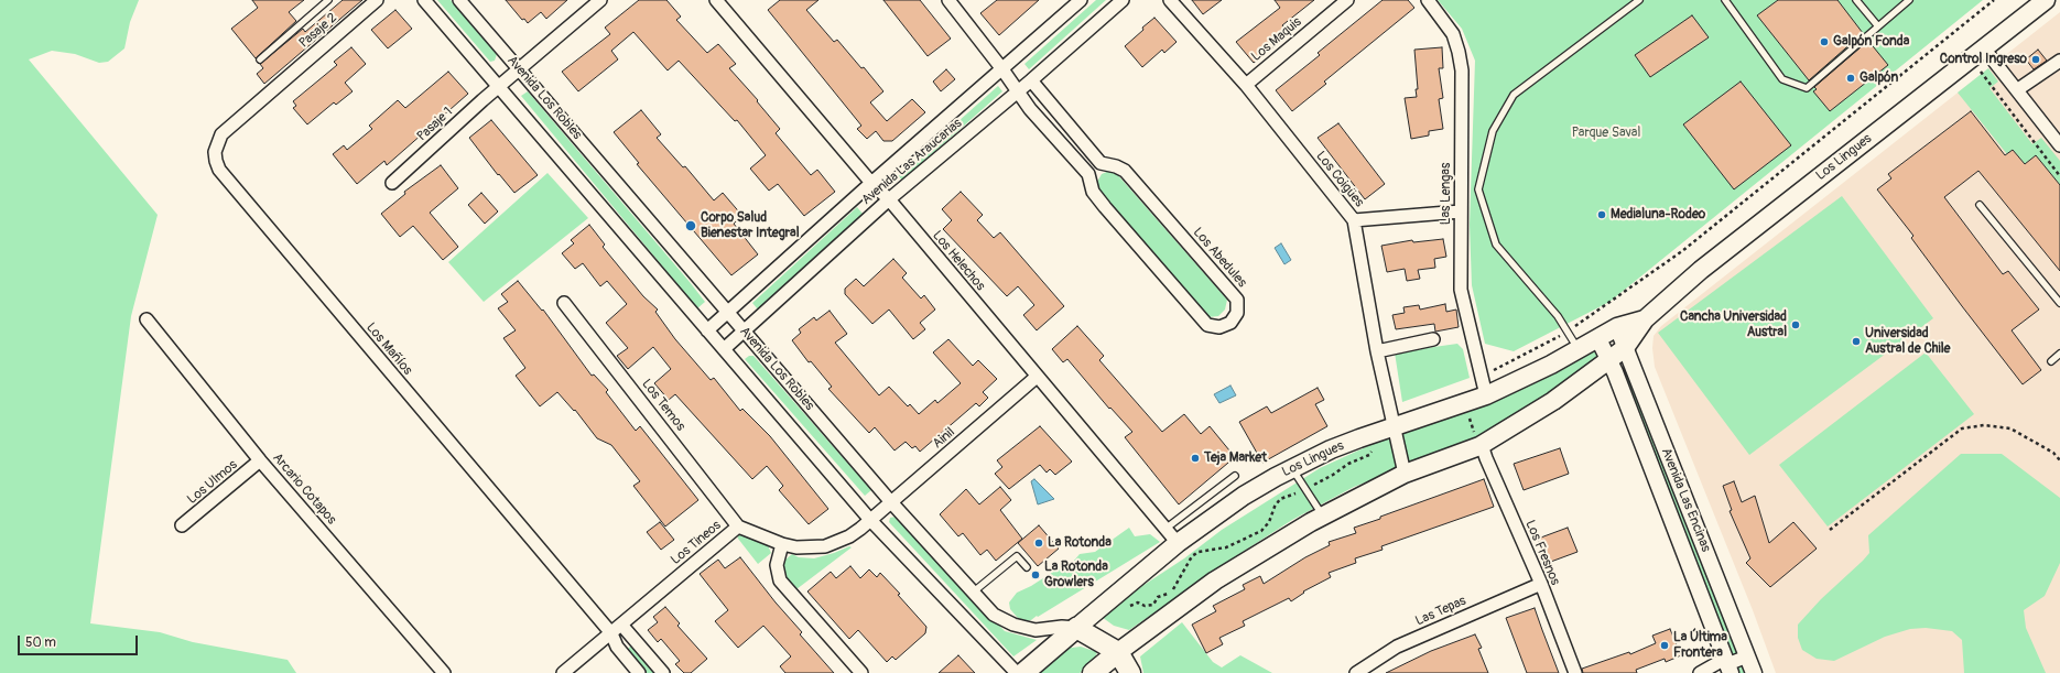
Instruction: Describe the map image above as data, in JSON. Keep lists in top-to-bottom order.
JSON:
{
  "streets": {
    "main road": ["Avenida Los Robles", "Los Lingues"],
    "street": [
      "Pasaje 2",
      "Los Maquis",
      "Pasaje 1",
      "Avenida Las Araucarias",
      "Los Coigües",
      "Las Lengas",
      "Los Abedules",
      "Los Helechos",
      "Los Mañíos",
      "Los Temos",
      "Ainil",
      "Los Ulmos",
      "Arcario Cotapos",
      "Avenida Las Encinas",
      "Los Tineos",
      "Los Fresnos",
      "Las Tepas"
    ]
  },
  "crossings": [
    ["Pasaje 2", "Los Mañíos"],
    ["Los Maquis", "Los Coigües"],
    ["Avenida Los Robles", "Pasaje 1"],
    ["Avenida Los Robles", "Los Lingues"],
    ["Avenida Los Robles", "Avenida Las Araucarias"],
    ["Avenida Los Robles", "Ainil"],
    ["Avenida Los Robles", "Los Tineos"],
    ["Los Lingues", "Los Coigües"],
    ["Los Lingues", "Las Lengas"],
    ["Los Lingues", "Los Helechos"],
    ["Los Lingues", "Avenida Las Encinas"],
    ["Los Lingues", "Los Fresnos"],
    ["Avenida Las Araucarias", "Los Abedules"],
    ["Avenida Las Araucarias", "Los Helechos"],
    ["Los Helechos", "Ainil"],
    ["Los Mañíos", "Los Tineos"],
    ["Los Temos", "Los Tineos"],
    ["Ainil", "Los Tineos"],
    ["Los Ulmos", "Arcario Cotapos"],
    ["Los Fresnos", "Las Tepas"]
  ],
  "parks": ["Parque Saval"],
  "places": [
    "Galpón Fonda",
    "Control Ingreso",
    "Galpón",
    "Medialuna-Rodeo",
    "Corpo Salud Bienestar Integral",
    "Cancha Universidad Austral",
    "Universidad Austral de Chile",
    "Teja Market",
    "La Rotonda",
    "La Rotonda Growlers",
    "La Última Frontera"
  ],
  "scale_bar": "50 m"
}
